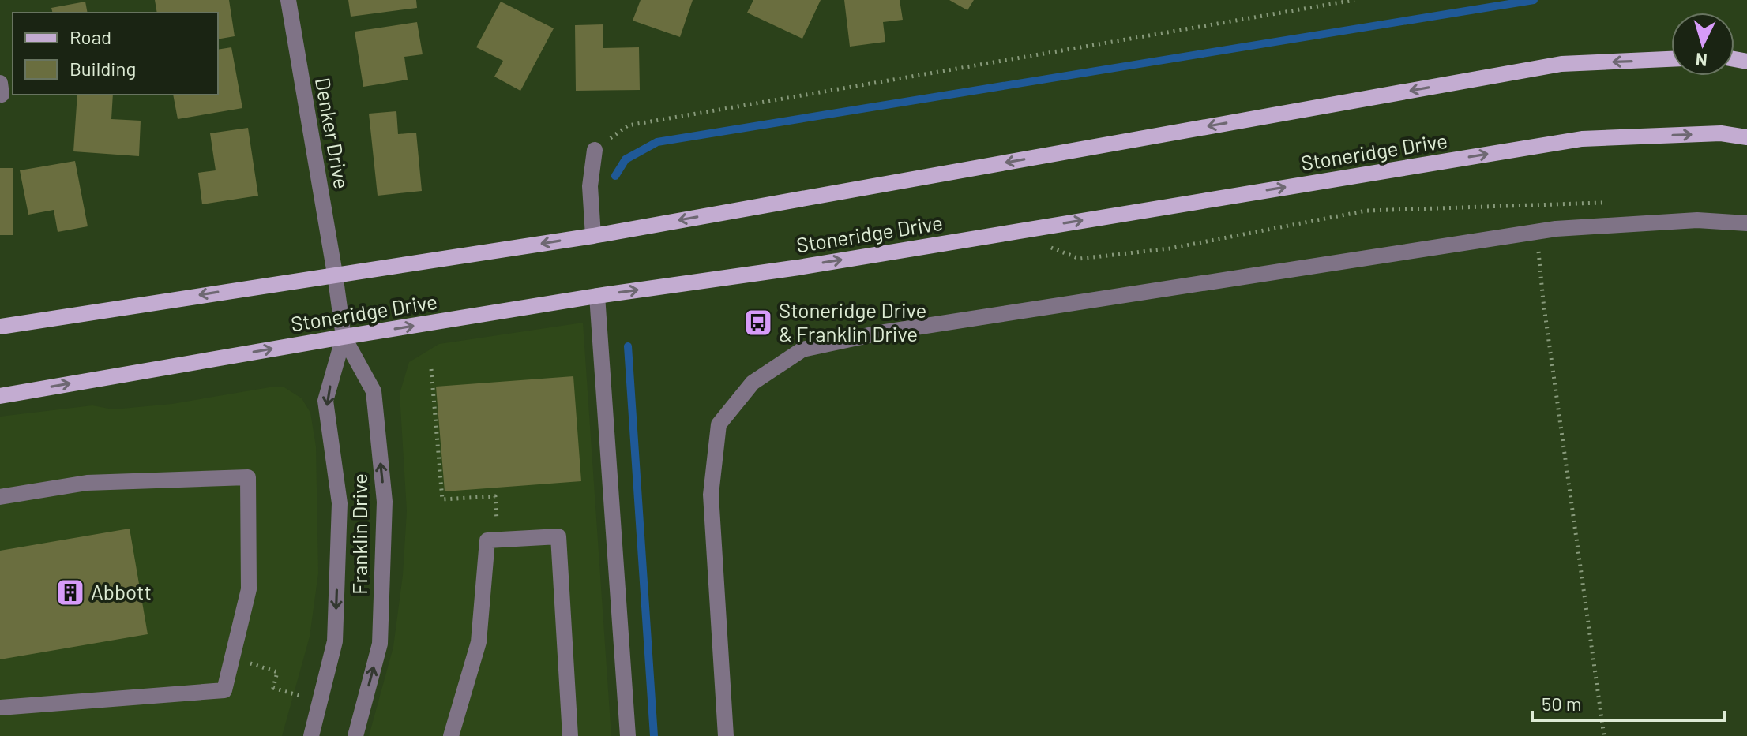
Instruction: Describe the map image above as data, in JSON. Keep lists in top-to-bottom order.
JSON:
{
  "streets": {
    "main road": ["Stoneridge Drive"],
    "street": ["Denker Drive", "Franklin Drive"]
  },
  "crossings": [
    ["Denker Drive", "Stoneridge Drive"],
    ["Denker Drive", "Franklin Drive"],
    ["Stoneridge Drive", "Franklin Drive"]
  ],
  "places": {
    "bus stop": ["Stoneridge Drive & Franklin Drive"],
    "building": ["Abbott"]
  },
  "legend": ["Road", "Building"],
  "scale_bar": "50 m",
  "north": "bottom"
}
